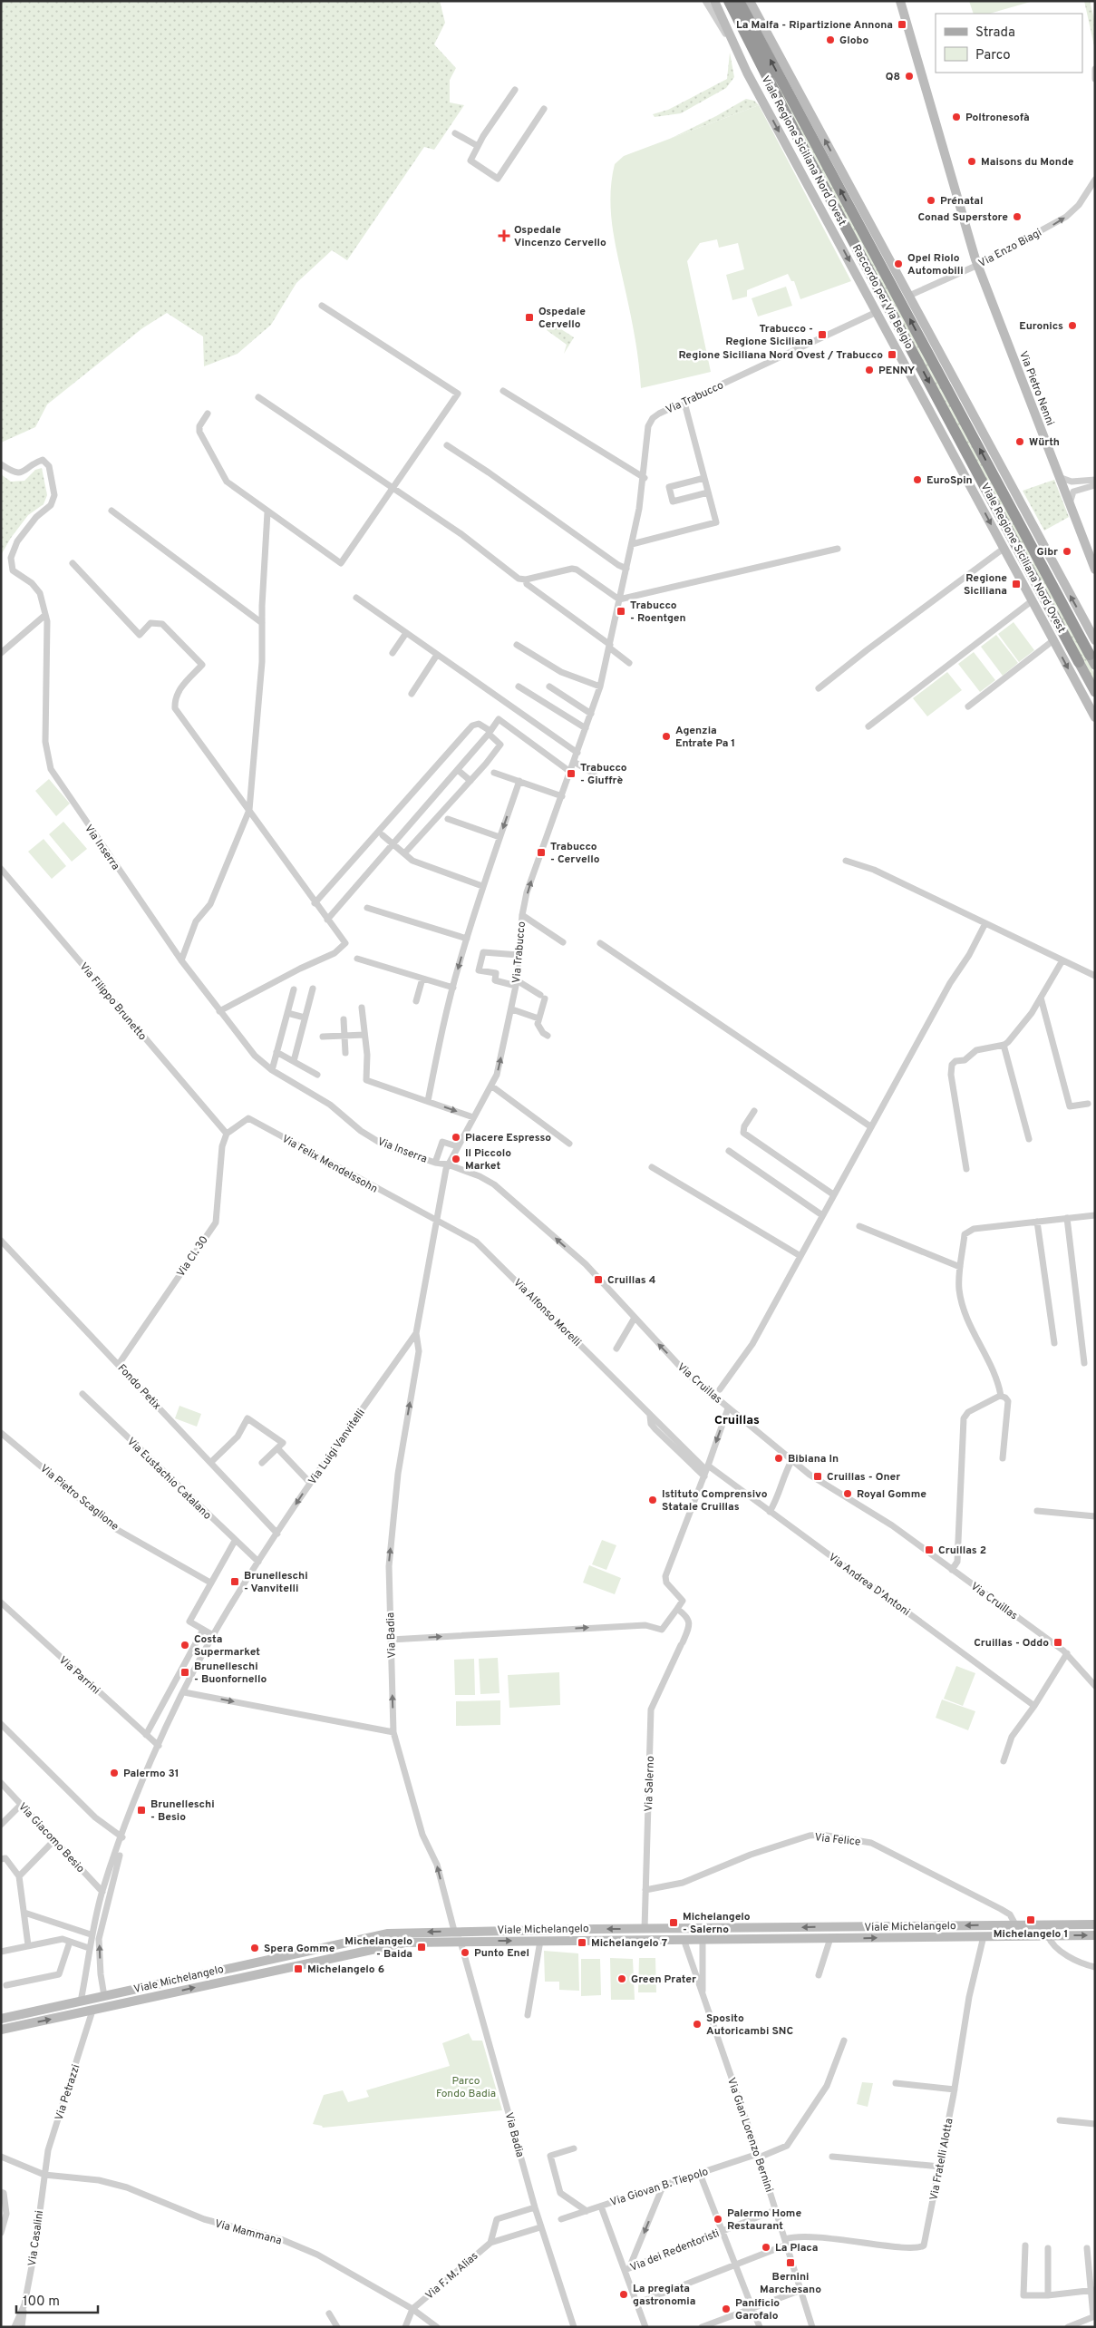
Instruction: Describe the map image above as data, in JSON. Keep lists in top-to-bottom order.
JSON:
{
  "streets": {
    "highway": ["Raccordo per Via Belgio"],
    "street": [
      "Viale Regione Siciliana Nord Ovest",
      "Via Enzo Biagi",
      "Via Pietro Nenni",
      "Via Trabucco",
      "Via Inserra",
      "Via Filippo Brunetto",
      "Via Felix Mendelssohn",
      "Via Cl. 30",
      "Via Alfonso Morelli",
      "Via Cruillas",
      "Fondo Petix",
      "Via Luigi Vanvitelli",
      "Via Eustachio Catalano",
      "Via Pietro Scaglione",
      "Via Andrea D'Antoni",
      "Via Badia",
      "Via Parrini",
      "Via Salerno",
      "Via Giacomo Besio",
      "Via Felice",
      "Viale Michelangelo",
      "Via Petrazzi",
      "Via Gian Lorenzo Bernini",
      "Via Fratelli Alotta",
      "Via Giovan B. Tiepolo",
      "Via Mammana",
      "Via Casalini",
      "Via dei Redentoristi",
      "Via F. M. Alias"
    ]
  },
  "crossings": [
    ["Viale Regione Siciliana Nord Ovest", "Via Enzo Biagi"],
    ["Viale Regione Siciliana Nord Ovest", "Via Trabucco"],
    ["Via Enzo Biagi", "Via Pietro Nenni"],
    ["Via Trabucco", "Via Inserra"],
    ["Via Trabucco", "Via Felix Mendelssohn"],
    ["Via Trabucco", "Via Alfonso Morelli"],
    ["Via Trabucco", "Via Cruillas"],
    ["Via Trabucco", "Via Luigi Vanvitelli"],
    ["Via Trabucco", "Via Badia"],
    ["Via Inserra", "Via Cruillas"],
    ["Via Filippo Brunetto", "Via Felix Mendelssohn"],
    ["Via Filippo Brunetto", "Via Cl. 30"],
    ["Via Felix Mendelssohn", "Via Cl. 30"],
    ["Via Felix Mendelssohn", "Via Alfonso Morelli"],
    ["Via Cl. 30", "Fondo Petix"],
    ["Via Alfonso Morelli", "Via Andrea D'Antoni"],
    ["Via Alfonso Morelli", "Via Salerno"],
    ["Via Cruillas", "Via Salerno"],
    ["Fondo Petix", "Via Luigi Vanvitelli"],
    ["Via Luigi Vanvitelli", "Via Eustachio Catalano"],
    ["Via Luigi Vanvitelli", "Via Badia"],
    ["Via Luigi Vanvitelli", "Via Parrini"],
    ["Via Andrea D'Antoni", "Via Salerno"],
    ["Via Badia", "Viale Michelangelo"],
    ["Via Badia", "Via F. M. Alias"],
    ["Via Salerno", "Via Felice"],
    ["Via Salerno", "Viale Michelangelo"],
    ["Via Felice", "Viale Michelangelo"],
    ["Viale Michelangelo", "Via Petrazzi"],
    ["Viale Michelangelo", "Via Gian Lorenzo Bernini"],
    ["Viale Michelangelo", "Via Fratelli Alotta"],
    ["Via Petrazzi", "Via Mammana"],
    ["Via Petrazzi", "Via Casalini"],
    ["Via Gian Lorenzo Bernini", "Via Fratelli Alotta"],
    ["Via Gian Lorenzo Bernini", "Via Giovan B. Tiepolo"],
    ["Via Gian Lorenzo Bernini", "Via dei Redentoristi"],
    ["Via Mammana", "Via Casalini"],
    ["Via Mammana", "Via F. M. Alias"]
  ],
  "one_way": ["Via Enzo Biagi", "Via Cruillas", "Via Badia"],
  "districts": ["Cruillas"],
  "parks": ["Parco Fondo Badia"],
  "places": {
    "transit": [
      "La Malfa - Ripartizione Annona",
      "Ospedale Cervello",
      "Trabucco - Regione Siciliana",
      "Regione Siciliana Nord Ovest / Trabucco",
      "Regione Siciliana",
      "Trabucco - Roentgen",
      "Trabucco - Giuffrè",
      "Trabucco - Cervello",
      "Cruillas 4",
      "Cruillas - Oner",
      "Cruillas 2",
      "Brunelleschi - Vanvitelli",
      "Cruillas - Oddo",
      "Brunelleschi - Buonfornello",
      "Brunelleschi - Besio",
      "Michelangelo 1",
      "Michelangelo - Salerno",
      "Michelangelo 7",
      "Michelangelo - Baida",
      "Michelangelo 6",
      "Bernini Marchesano"
    ],
    "other": [
      "Globo",
      "Q8",
      "Poltronesofà",
      "Maisons du Monde",
      "Prénatal",
      "Conad Superstore",
      "Opel Riolo Automobili",
      "Euronics",
      "PENNY",
      "Würth",
      "EuroSpin",
      "Gibr",
      "Agenzia Entrate Pa 1",
      "Piacere Espresso",
      "Il Piccolo Market",
      "Bibiana In",
      "Royal Gomme",
      "Istituto Comprensivo Statale Cruillas",
      "Costa Supermarket",
      "Palermo 31",
      "Spera Gomme",
      "Punto Enel",
      "Green Prater",
      "Sposito Autoricambi SNC",
      "Palermo Home Restaurant",
      "La Placa",
      "La pregiata gastronomia",
      "Panificio Garofalo"
    ],
    "health": ["Ospedale Vincenzo Cervello"]
  },
  "legend": ["Strada", "Parco"],
  "scale_bar": "100 m"
}
